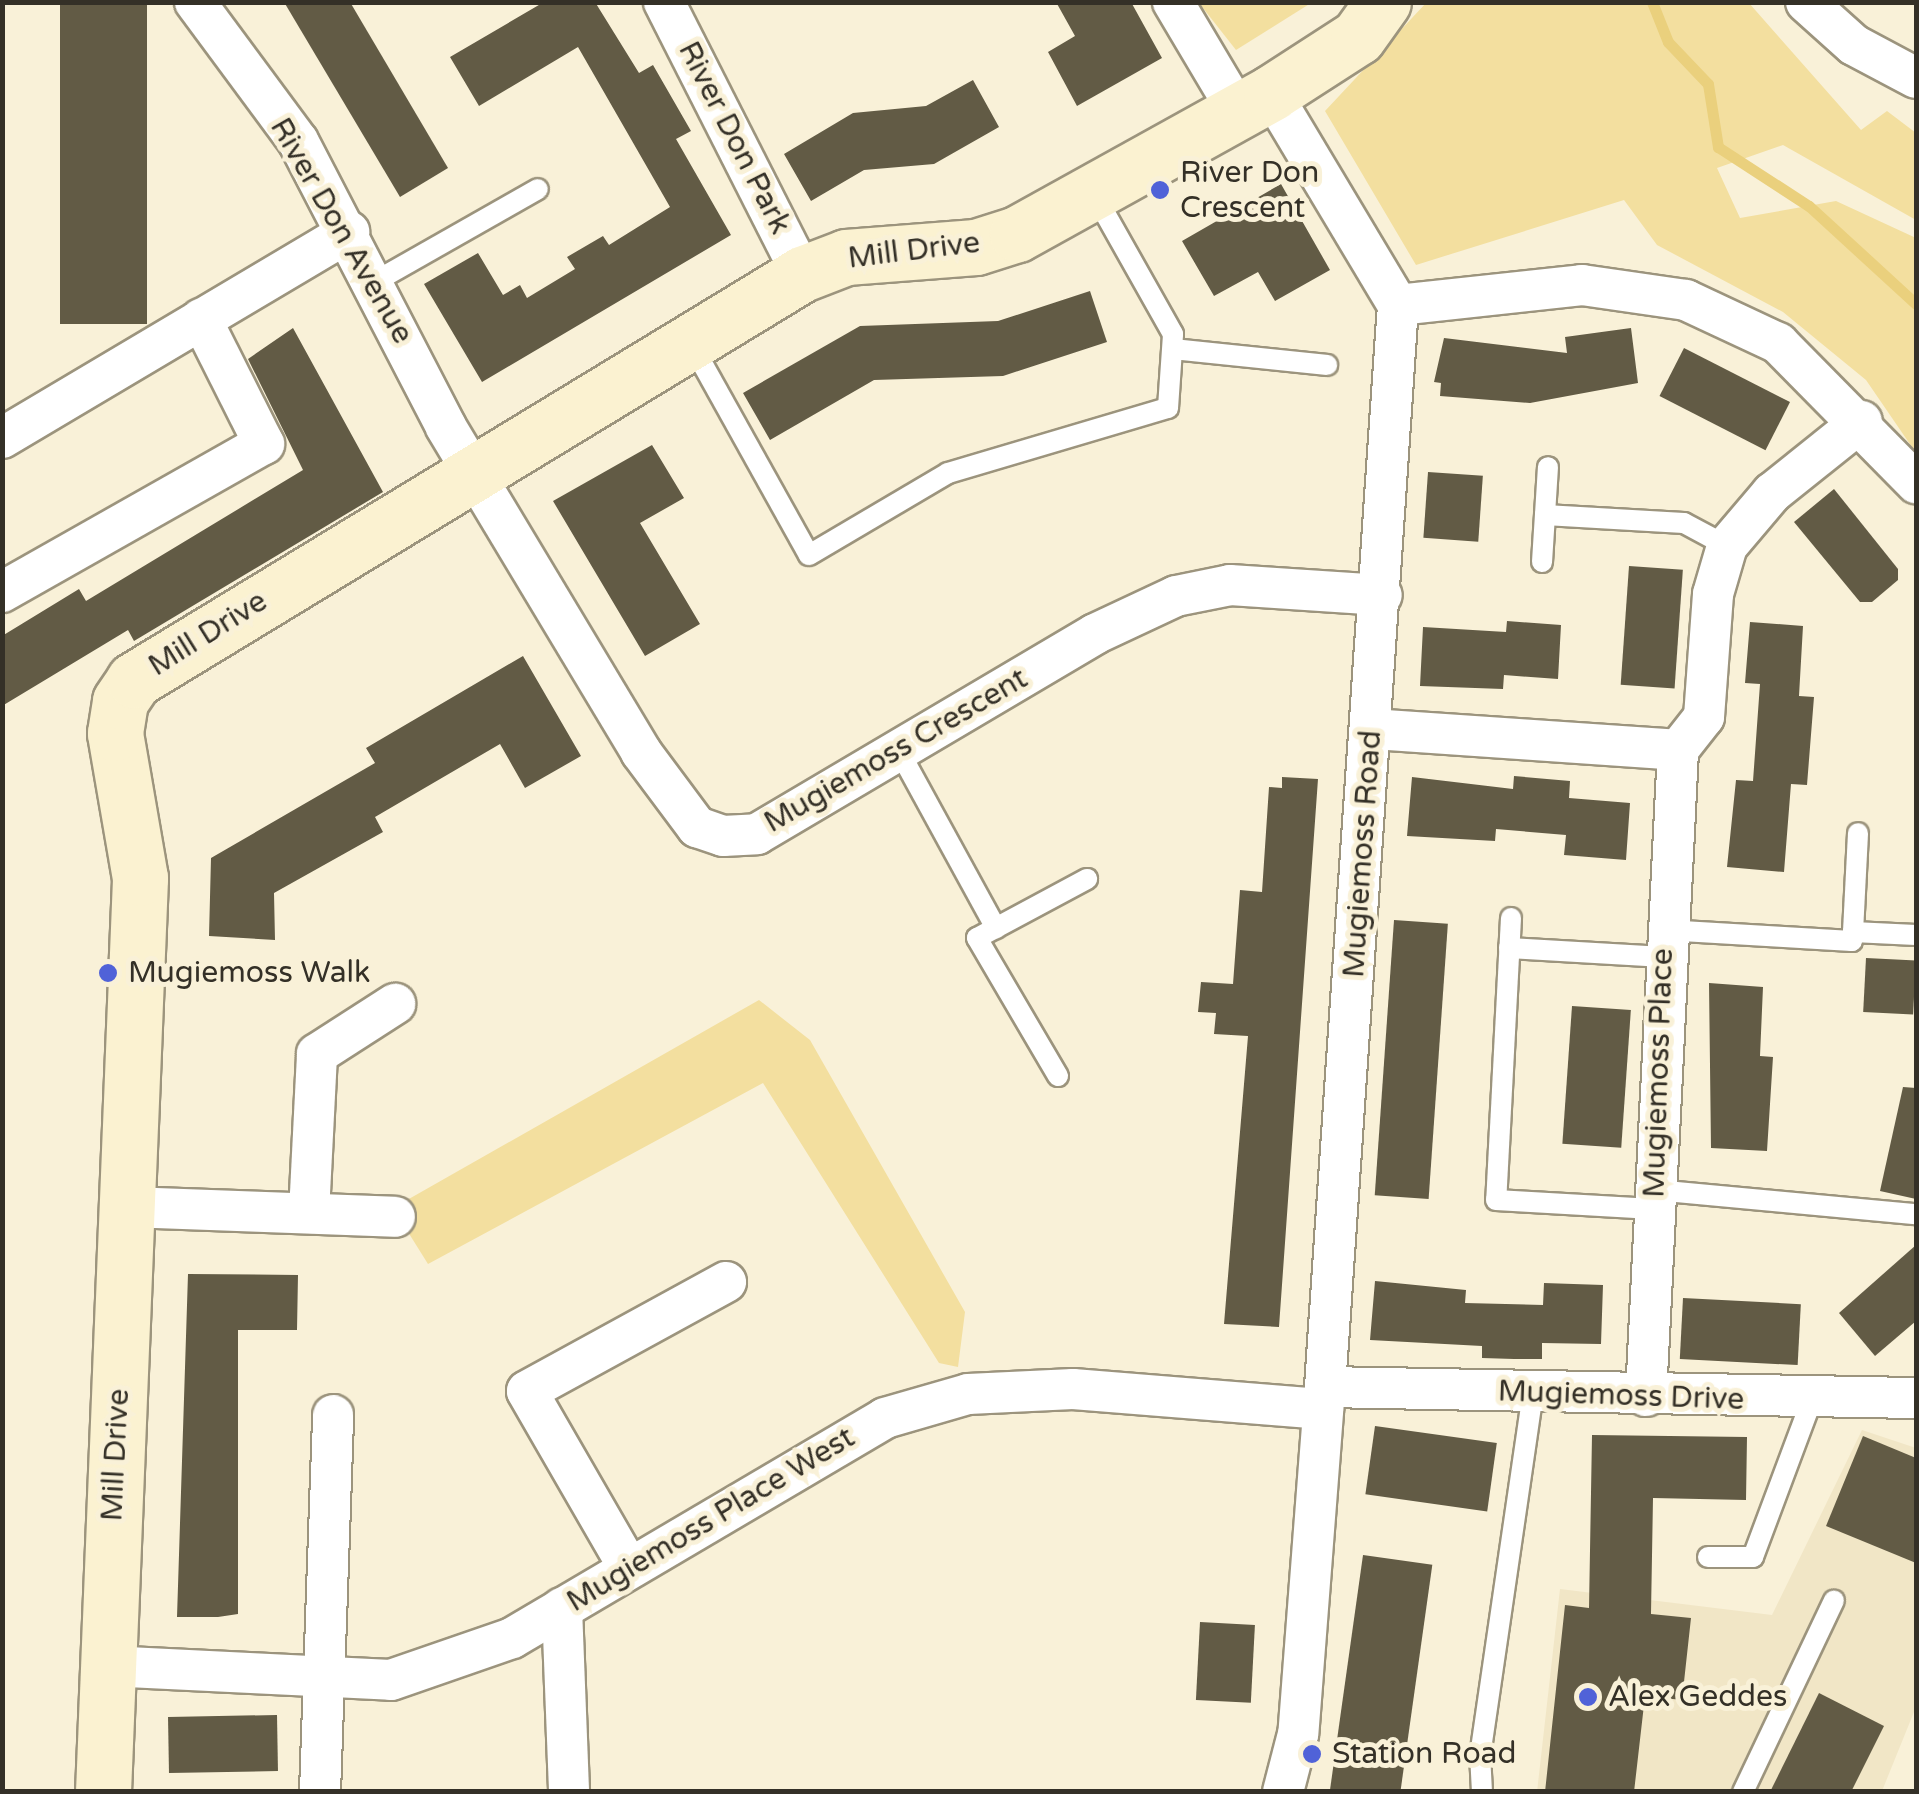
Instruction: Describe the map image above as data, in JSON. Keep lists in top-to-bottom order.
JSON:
{
  "streets": {
    "street": [
      "River Don Park",
      "River Don Avenue",
      "Mill Drive",
      "Mugiemoss Crescent",
      "Mugiemoss Road",
      "Mugiemoss Place",
      "Mugiemoss Drive",
      "Mugiemoss Place West"
    ]
  },
  "crossings": [
    ["River Don Park", "Mill Drive"],
    ["River Don Avenue", "Mill Drive"],
    ["River Don Avenue", "Mugiemoss Crescent"],
    ["Mill Drive", "Mugiemoss Crescent"],
    ["Mill Drive", "Mugiemoss Place West"],
    ["Mugiemoss Crescent", "Mugiemoss Road"],
    ["Mugiemoss Road", "Mugiemoss Drive"],
    ["Mugiemoss Road", "Mugiemoss Place West"],
    ["Mugiemoss Place", "Mugiemoss Drive"],
    ["Mugiemoss Drive", "Mugiemoss Place West"]
  ],
  "places": [
    "River Don Crescent",
    "Mugiemoss Walk",
    "Alex Geddes",
    "Station Road"
  ]
}
